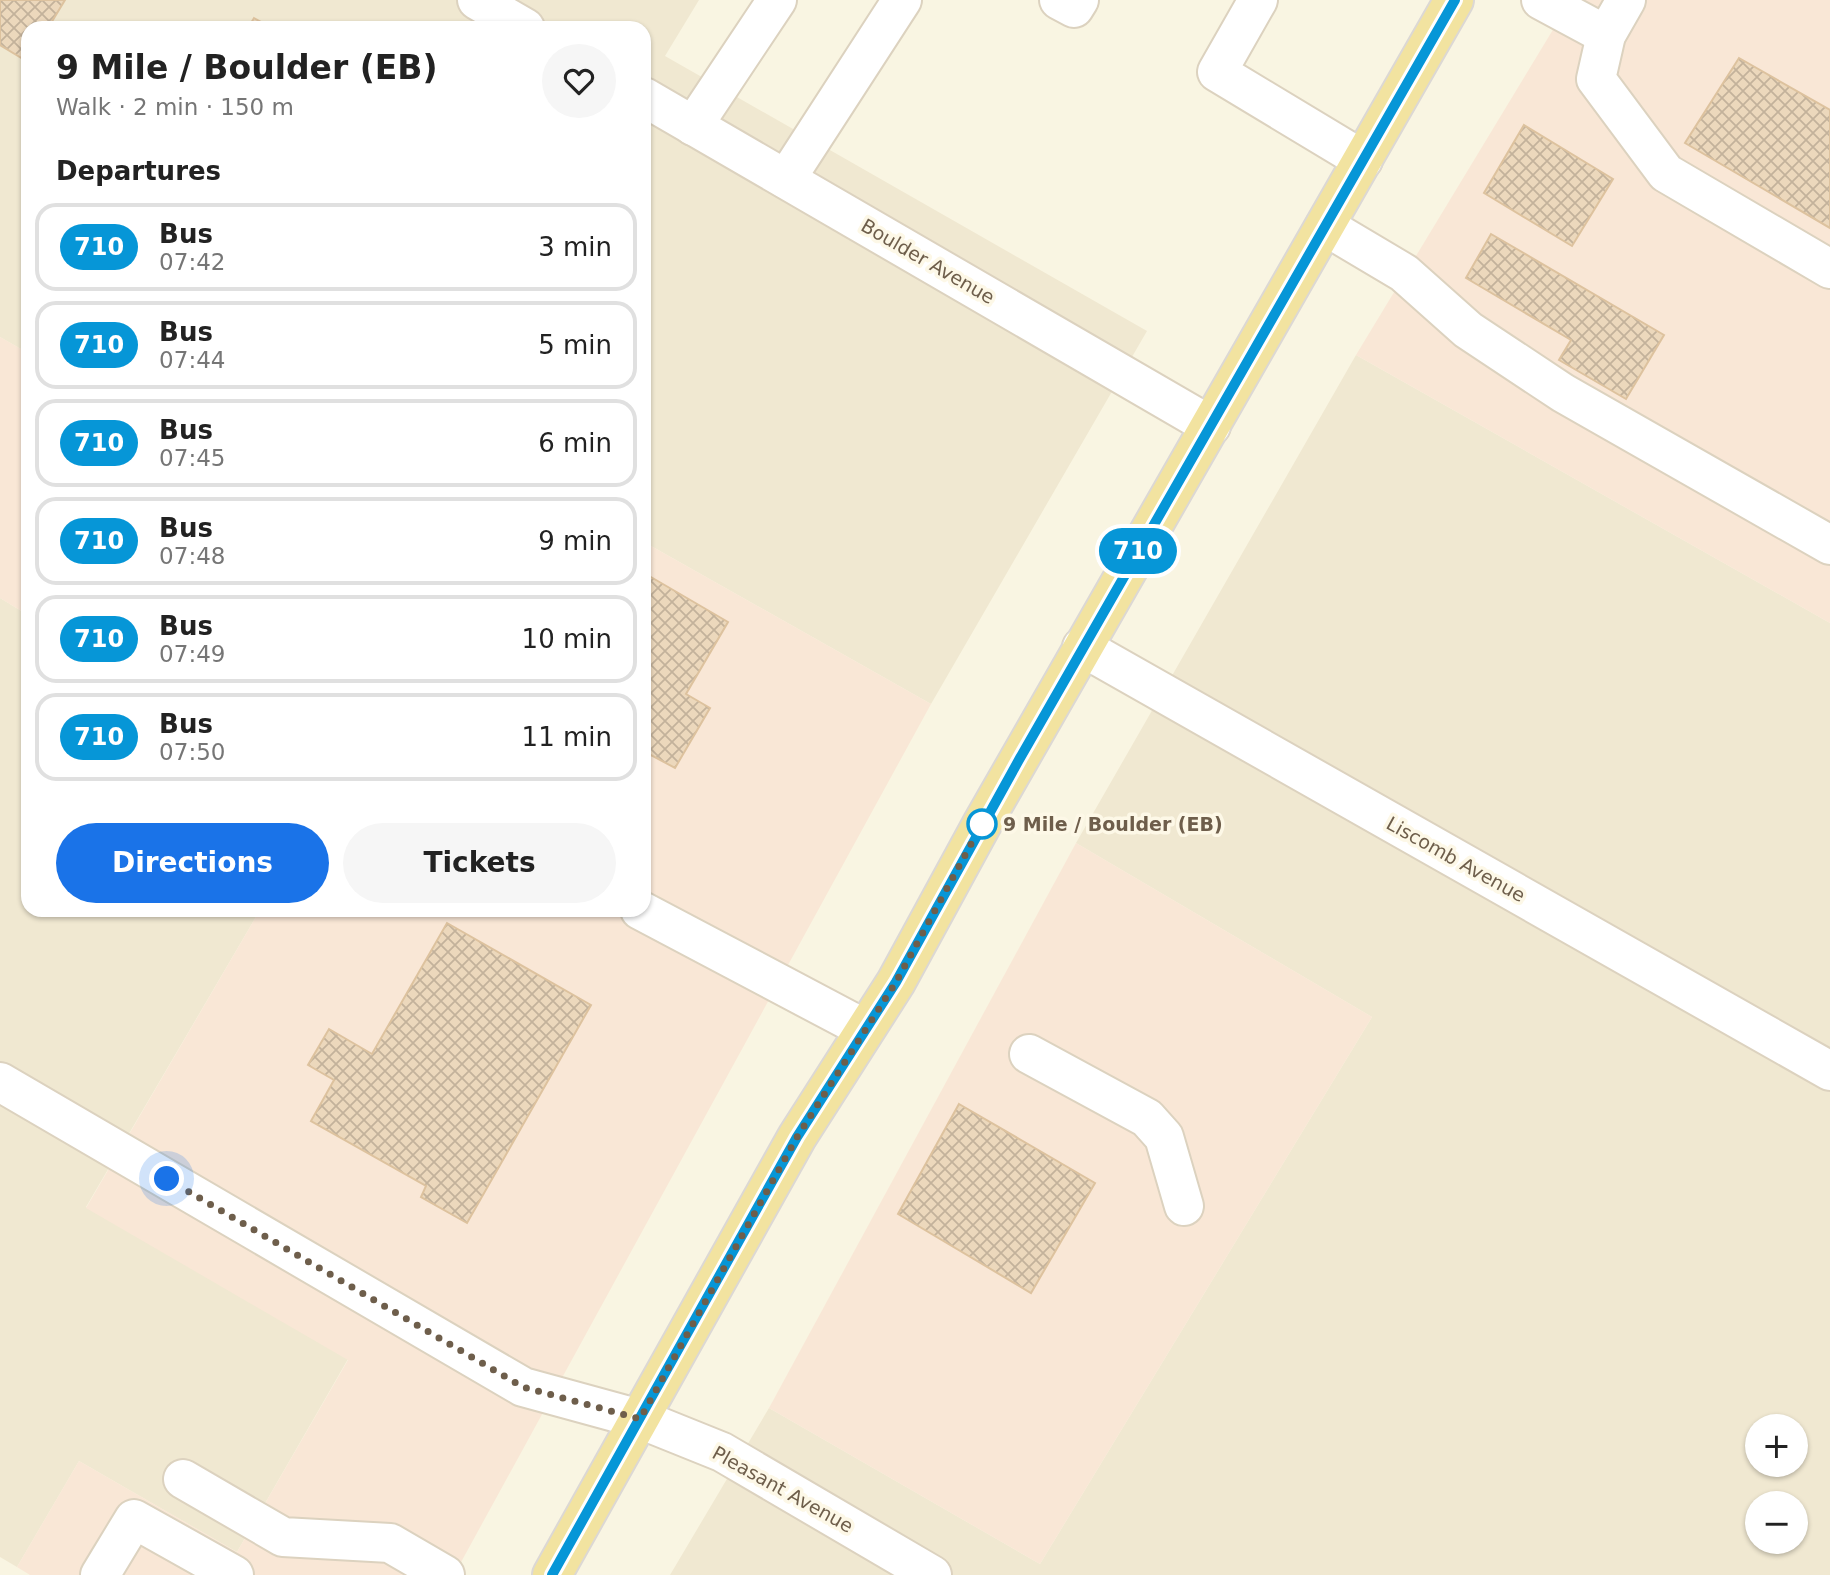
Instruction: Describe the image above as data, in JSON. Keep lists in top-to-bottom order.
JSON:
{
  "streets": {
    "street": ["Boulder Avenue", "Liscomb Avenue", "Pleasant Avenue"]
  },
  "places": ["9 Mile / Boulder (EB)"],
  "lines": ["bus line 710"],
  "page": {
    "on_map": "710",
    "heading": [
      ["9 Mile / Boulder (EB)", "Walk · 2 min · 150 m"],
      "Departures"
    ],
    "list": [
      {
        "mark": "710",
        "name": "Bus",
        "note": "07:42",
        "value": "3 min"
      },
      {
        "mark": "710",
        "name": "Bus",
        "note": "07:44",
        "value": "5 min"
      },
      {
        "mark": "710",
        "name": "Bus",
        "note": "07:45",
        "value": "6 min"
      },
      {
        "mark": "710",
        "name": "Bus",
        "note": "07:48",
        "value": "9 min"
      },
      {
        "mark": "710",
        "name": "Bus",
        "note": "07:49",
        "value": "10 min"
      },
      {
        "mark": "710",
        "name": "Bus",
        "note": "07:50",
        "value": "11 min"
      }
    ],
    "buttons": ["Directions", "Tickets"],
    "map_buttons": ["+", "−"]
  }
}
